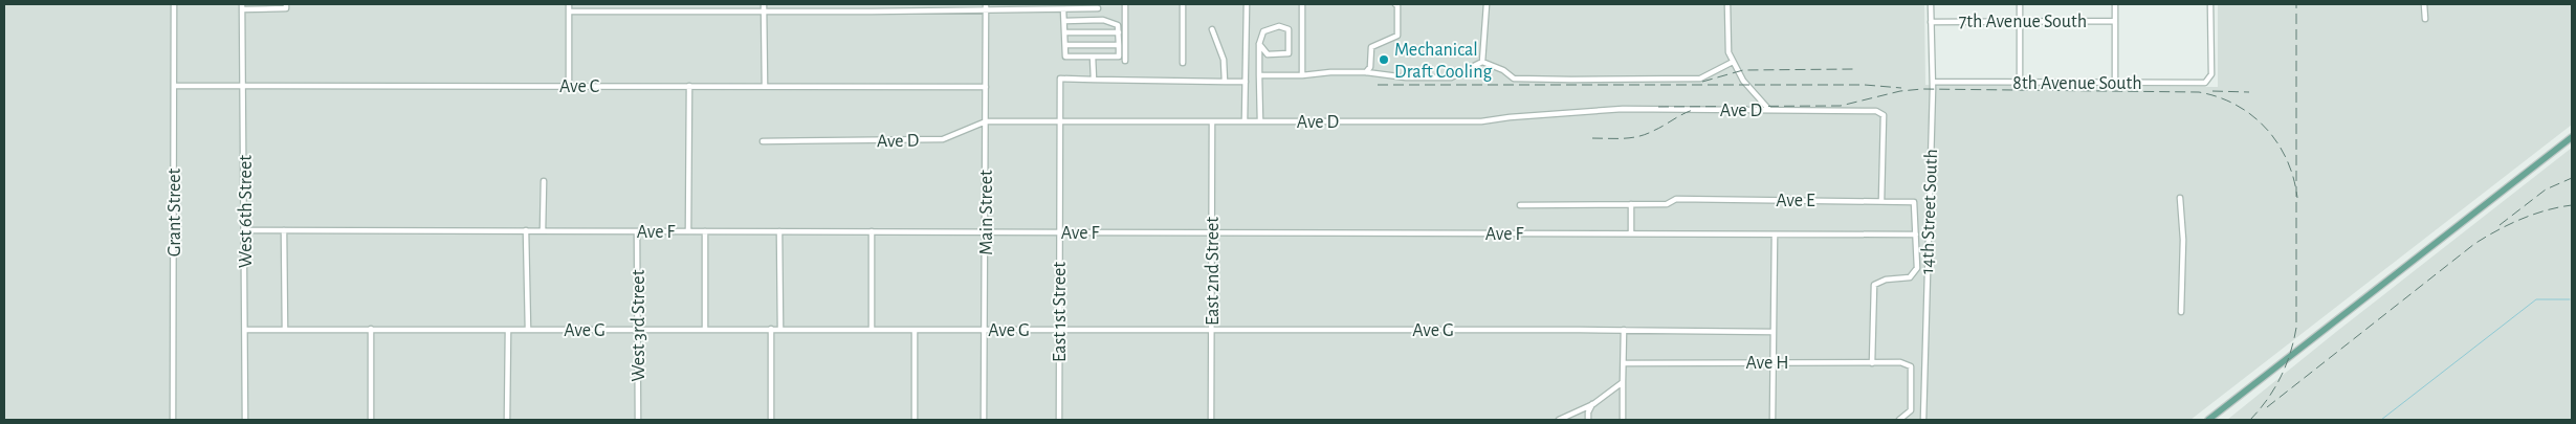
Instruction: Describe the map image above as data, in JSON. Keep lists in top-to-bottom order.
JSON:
{
  "streets": {
    "street": [
      "7th Avenue South",
      "8th Avenue South",
      "Ave C",
      "Ave D",
      "Ave E",
      "West 6th Street",
      "14th Street South",
      "Grant Street",
      "Main Street",
      "Ave F",
      "East 2nd Street",
      "East 1st Street",
      "West 3rd Street",
      "Ave G",
      "Ave H"
    ]
  },
  "crossings": [
    ["7th Avenue South", "14th Street South"],
    ["8th Avenue South", "14th Street South"],
    ["Ave C", "West 6th Street"],
    ["Ave C", "Grant Street"],
    ["Ave C", "Main Street"],
    ["Ave D", "Ave E"],
    ["Ave D", "Main Street"],
    ["Ave D", "East 2nd Street"],
    ["Ave D", "East 1st Street"],
    ["Ave E", "Ave F"],
    ["West 6th Street", "Ave F"],
    ["West 6th Street", "Ave G"],
    ["Main Street", "Ave F"],
    ["Main Street", "Ave G"],
    ["Ave F", "East 2nd Street"],
    ["Ave F", "East 1st Street"],
    ["Ave F", "West 3rd Street"],
    ["East 2nd Street", "Ave G"],
    ["East 1st Street", "Ave G"],
    ["West 3rd Street", "Ave G"]
  ],
  "places": ["Mechanical Draft Cooling"]
}
